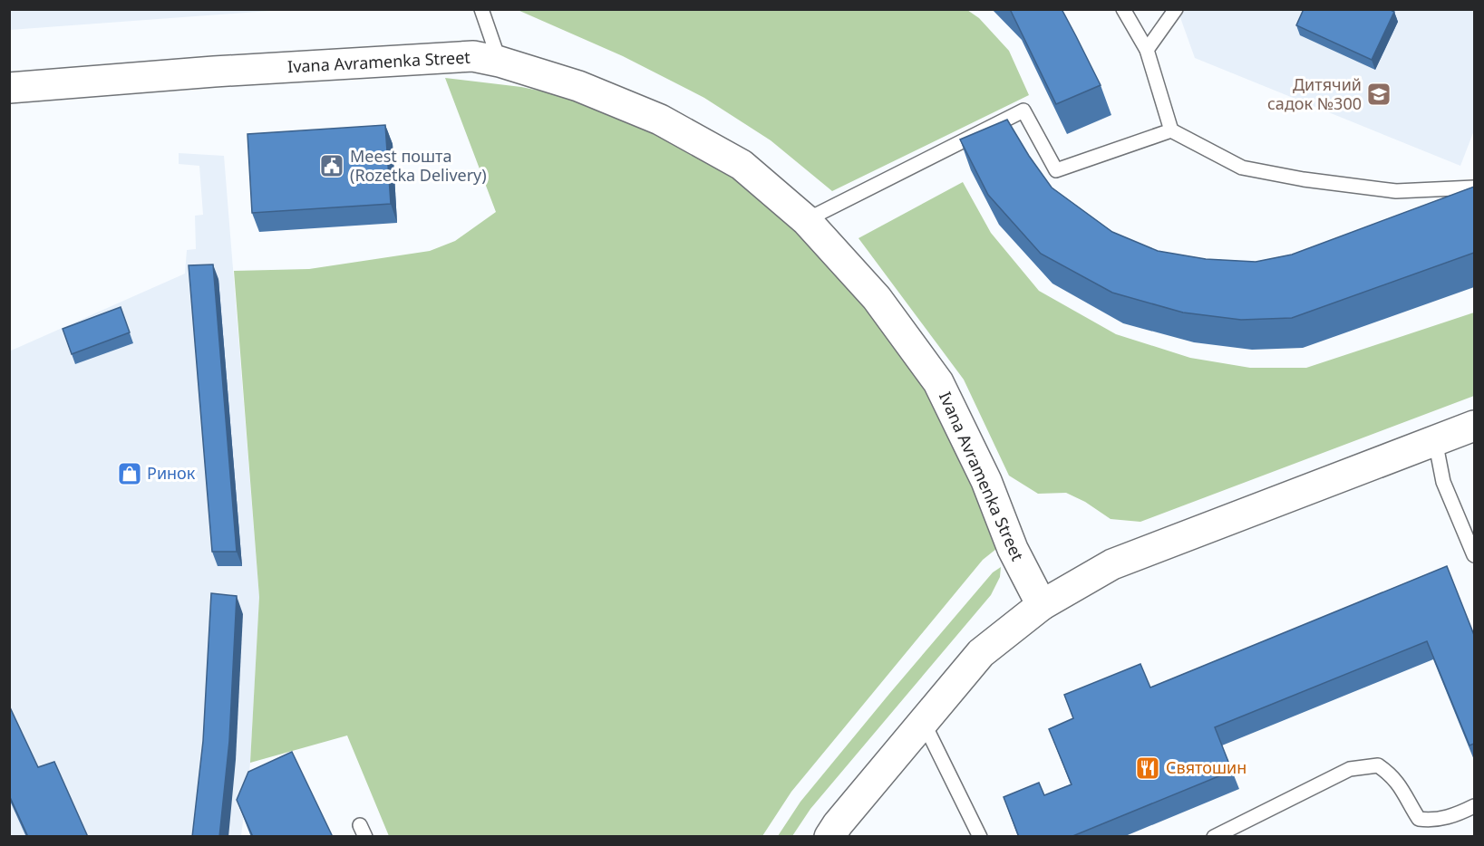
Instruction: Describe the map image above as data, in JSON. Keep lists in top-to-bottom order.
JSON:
{
  "streets": {
    "street": ["Ivana Avramenka Street"]
  },
  "places": {
    "school or university": ["Дитячий садок №300"],
    "public building": ["Meest пошта (Rozetka Delivery)"],
    "shop": ["Ринок"],
    "restaurant": ["Святошин"]
  }
}
